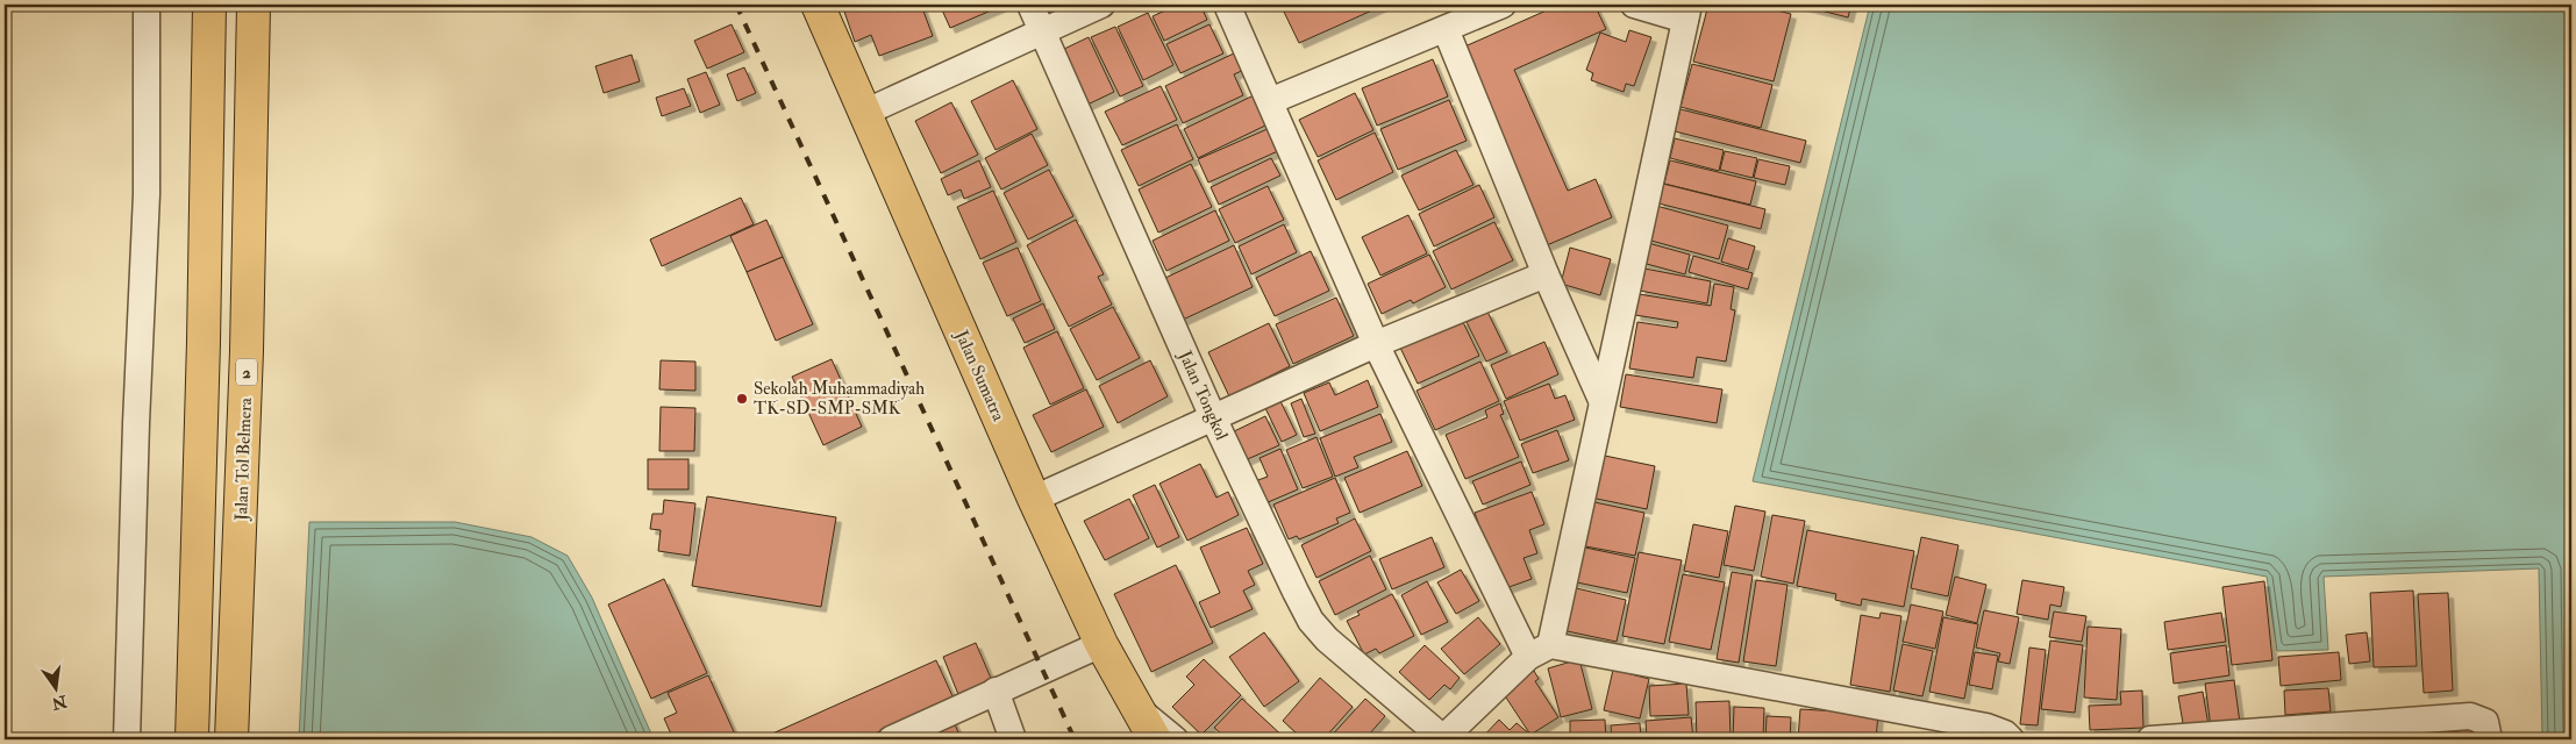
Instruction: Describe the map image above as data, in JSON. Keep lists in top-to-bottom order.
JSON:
{
  "streets": {
    "highway": ["2", "Jalan Sumatra", "Jalan Tol Belmera"],
    "street": ["Jalan Tongkol"]
  },
  "places": ["Sekolah Muhammadiyah TK-SD-SMP-SMK"],
  "north": "bottom"
}
